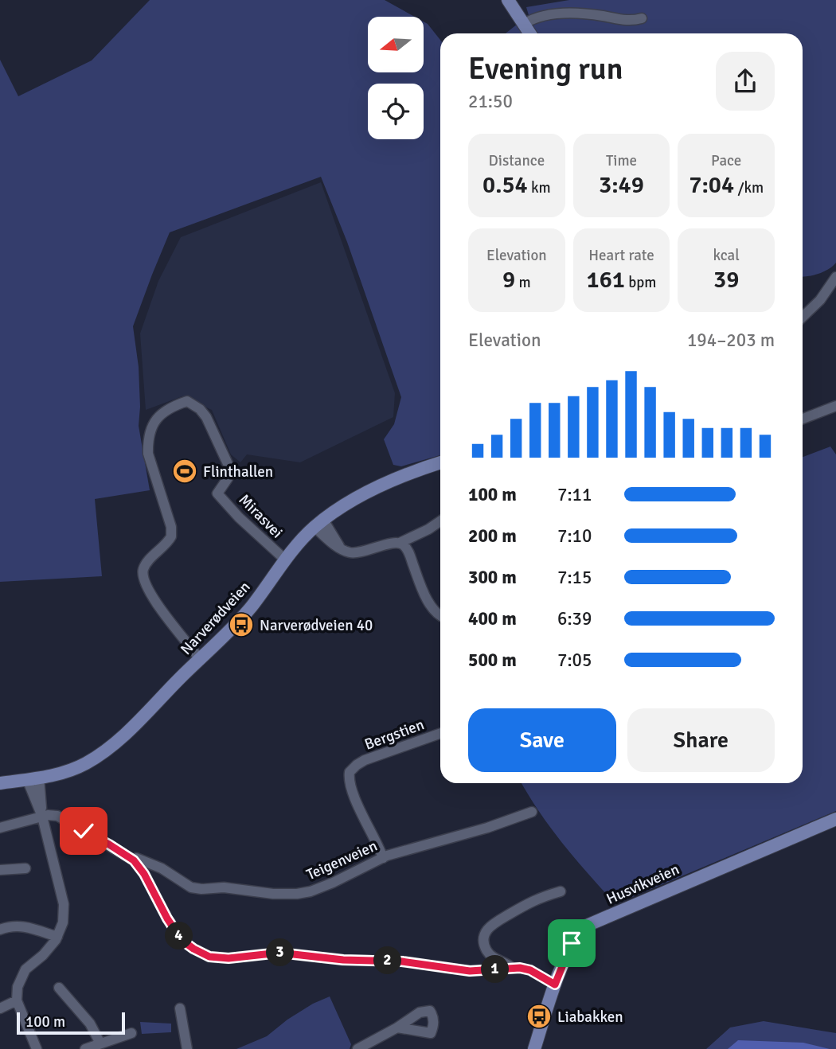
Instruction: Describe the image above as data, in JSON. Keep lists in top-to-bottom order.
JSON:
{
  "streets": {
    "main road": ["Narverødveien", "Husvikveien"],
    "street": ["Mirasvei", "Bergstien", "Teigenveien"]
  },
  "crossings": [
    ["Mirasvei", "Narverødveien"],
    ["Bergstien", "Teigenveien"]
  ],
  "places": {
    "sports": ["Flinthallen"],
    "bus stop": ["Narverødveien 40", "Liabakken"]
  },
  "scale_bar": "100 m",
  "north": "left",
  "page": {
    "heading": ["Evening run", "21:50"],
    "stats": [
      ["Distance", "0.54 km"],
      ["Time", "3:49"],
      ["Pace", "7:04 /km"],
      ["Elevation", "9 m"],
      ["Heart rate", "161 bpm"],
      ["kcal", "39"]
    ],
    "chart": ["Elevation", "194–203 m"],
    "list": [
      {
        "name": "100 m",
        "note": "7:11"
      },
      {
        "name": "200 m",
        "note": "7:10"
      },
      {
        "name": "300 m",
        "note": "7:15"
      },
      {
        "name": "400 m",
        "note": "6:39"
      },
      {
        "name": "500 m",
        "note": "7:05"
      }
    ],
    "buttons": ["Save", "Share"],
    "pins": [
      "4",
      "3",
      "2",
      "1"
    ],
    "scale": "100 m"
  }
}
